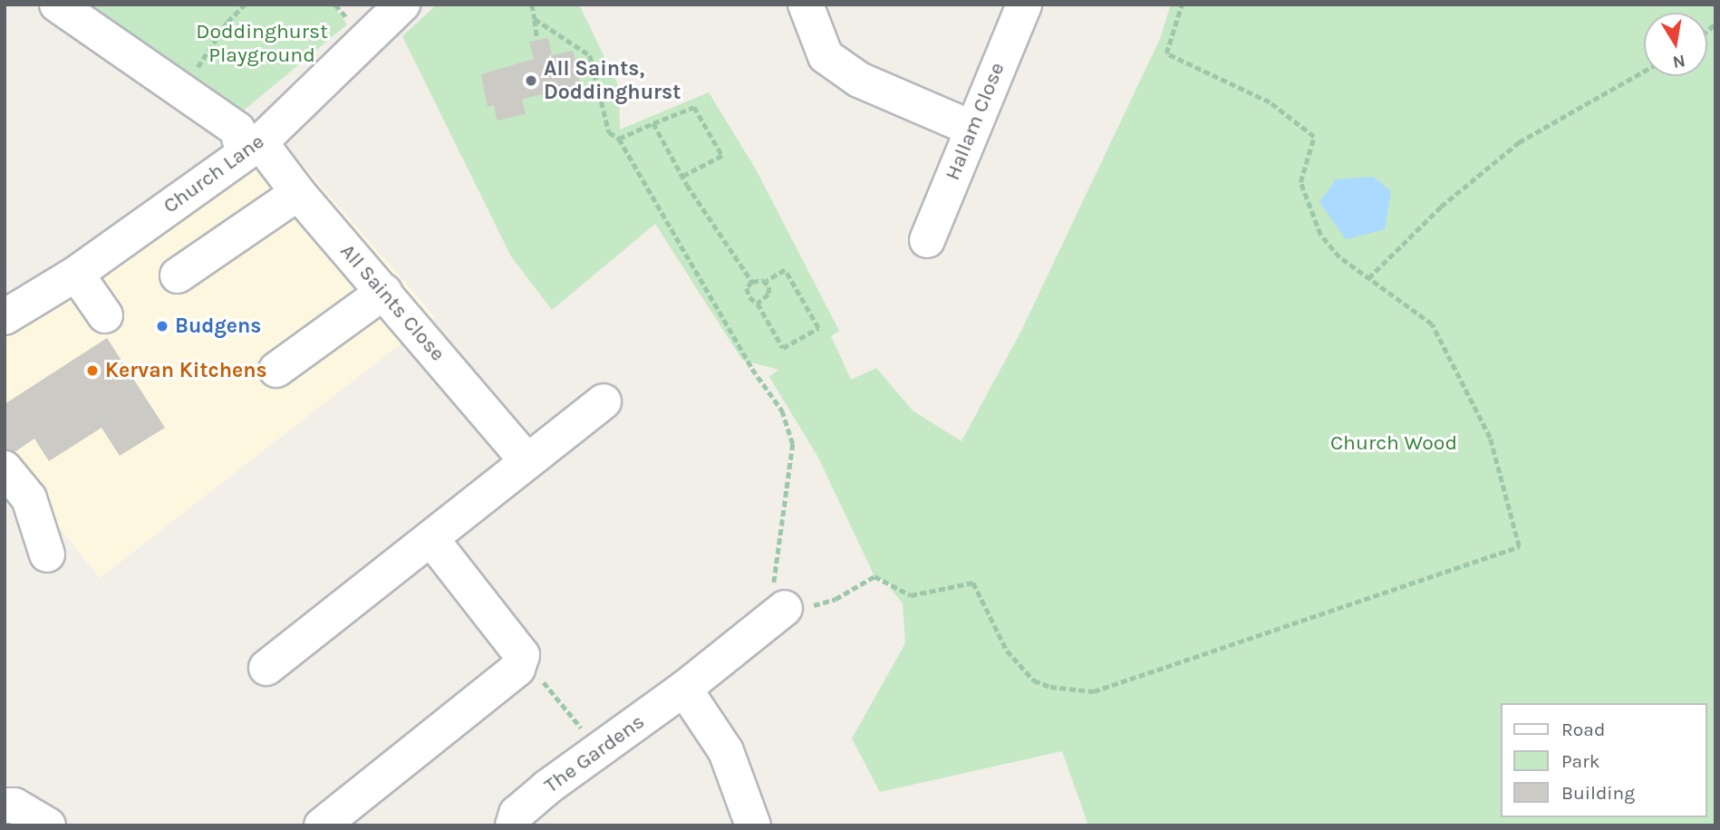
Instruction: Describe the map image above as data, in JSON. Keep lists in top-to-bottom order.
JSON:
{
  "streets": {
    "street": [
      "Hallam Close",
      "Church Lane",
      "All Saints Close",
      "The Gardens"
    ]
  },
  "crossings": [
    ["Church Lane", "All Saints Close"]
  ],
  "parks": ["Doddinghurst Playground", "Church Wood"],
  "places": ["All Saints, Doddinghurst", "Budgens", "Kervan Kitchens"],
  "legend": ["Road", "Park", "Building"],
  "north": "bottom"
}
